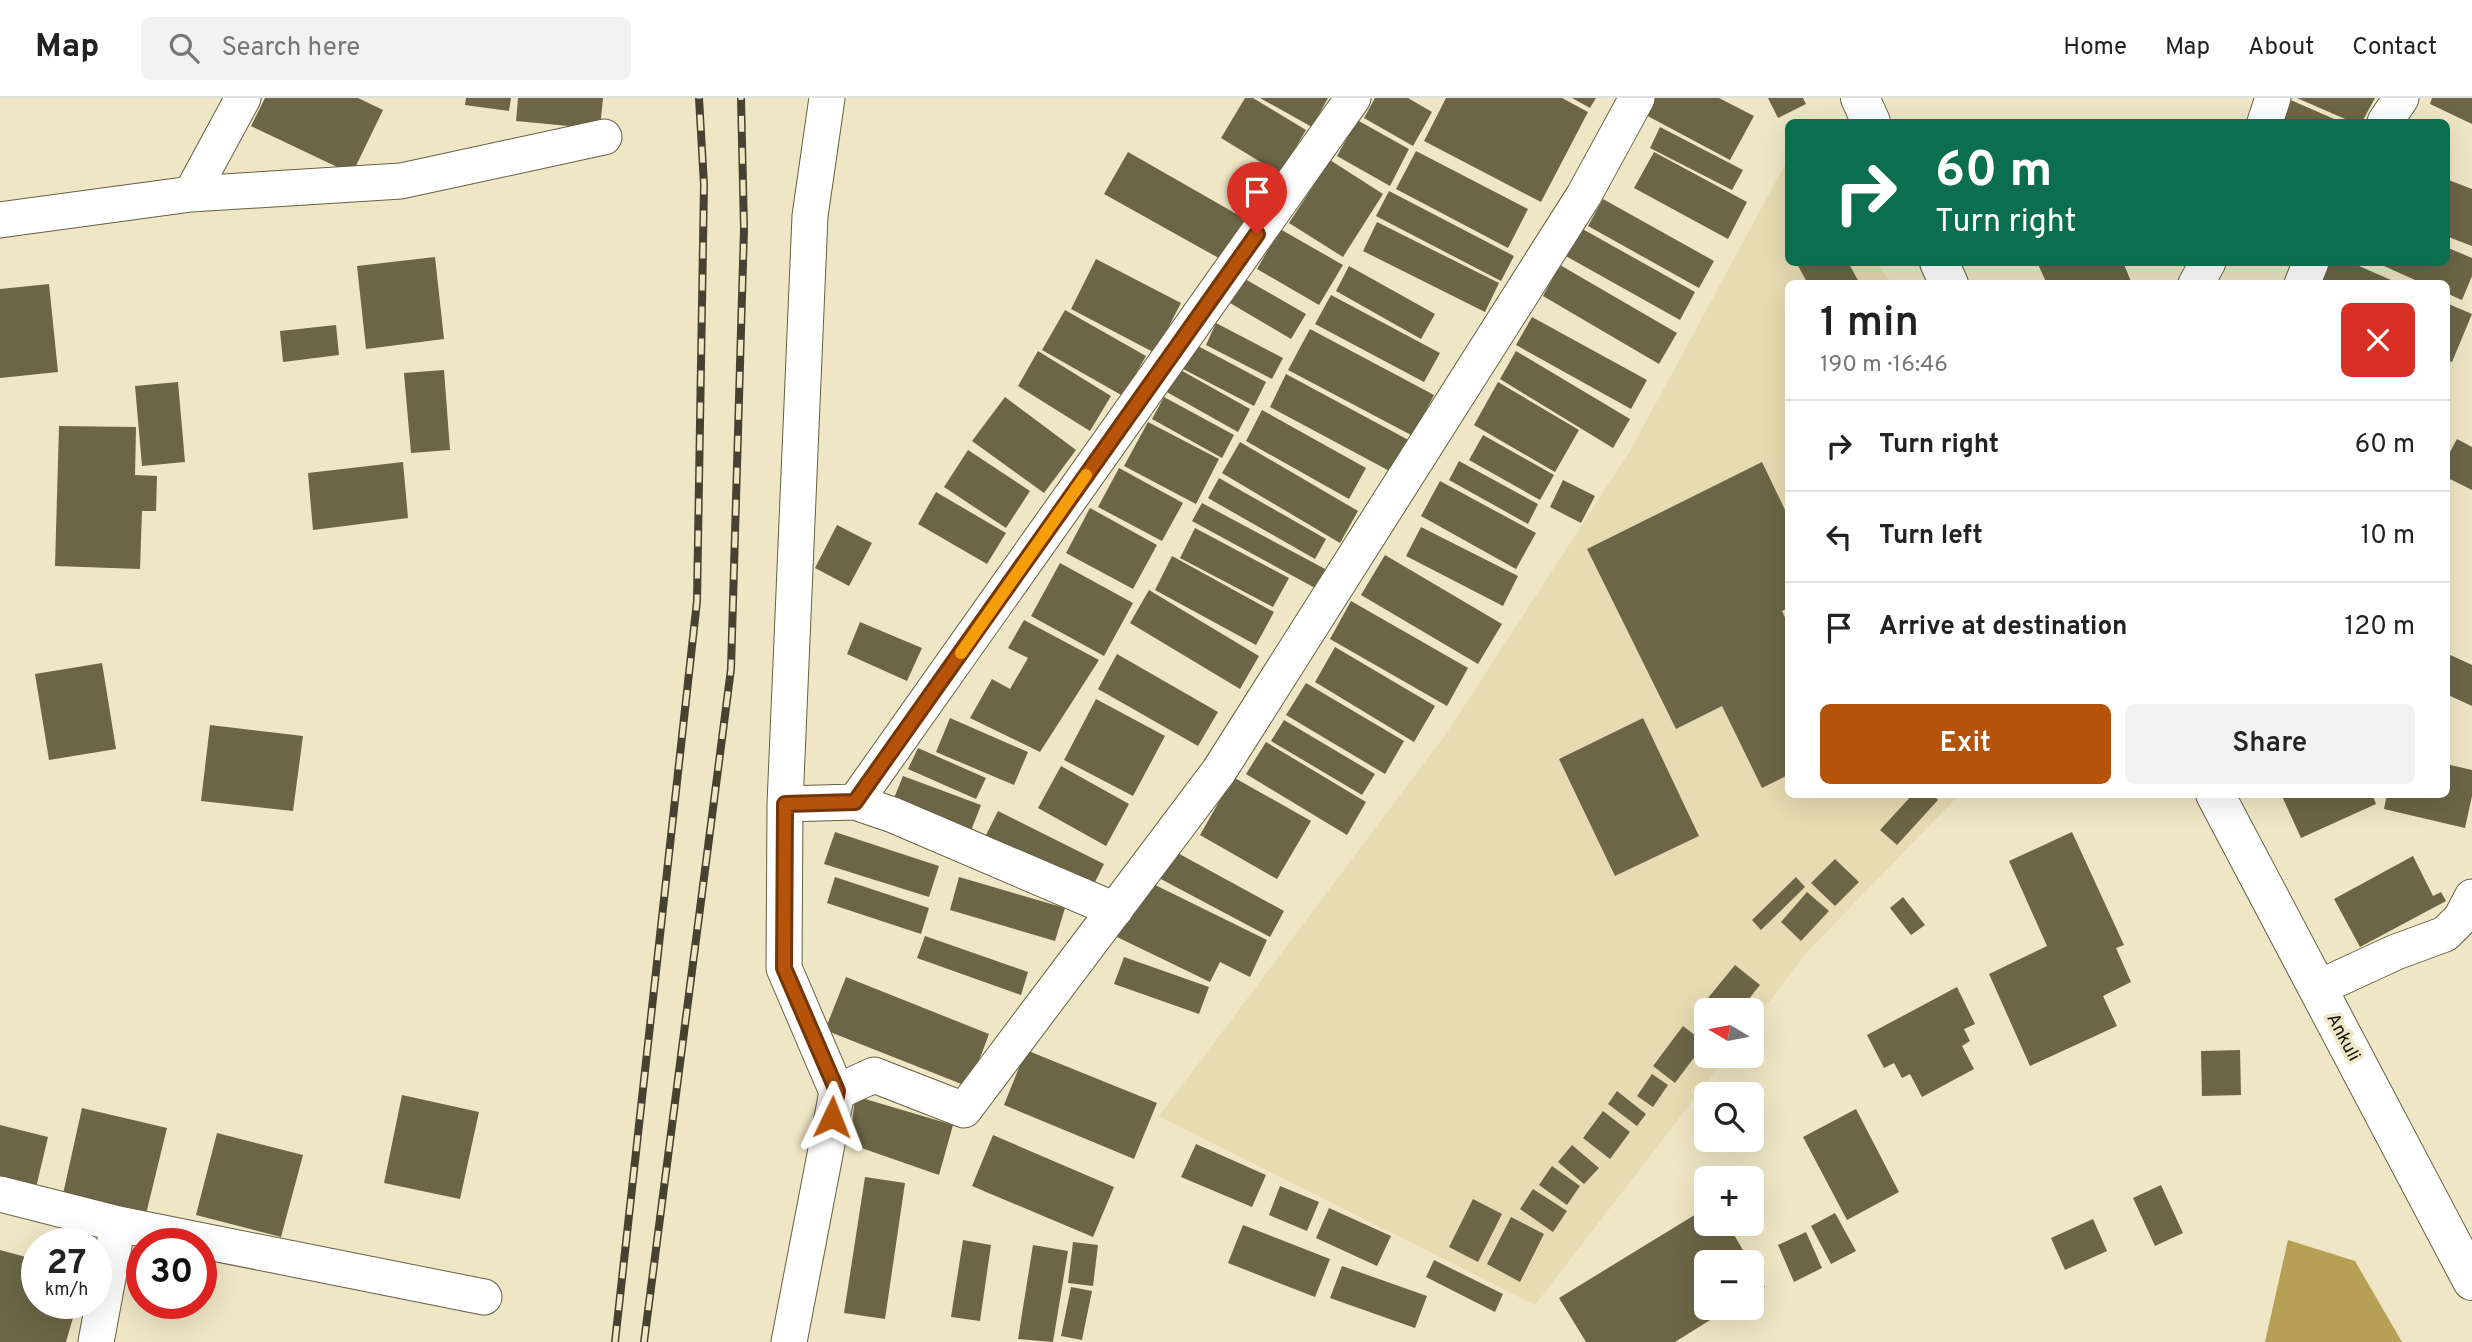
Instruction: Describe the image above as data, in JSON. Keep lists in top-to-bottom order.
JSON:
{
  "streets": {
    "main road": ["Ankuli"]
  },
  "north": "left",
  "page": {
    "header": "Map",
    "search": "Search here",
    "nav": [
      "Home",
      "Map",
      "About",
      "Contact"
    ],
    "turn": ["60 m", "Turn right"],
    "heading": ["1 min", "190 m · 16:46"],
    "list": [
      {
        "name": "Turn right",
        "value": "60 m"
      },
      {
        "name": "Turn left",
        "value": "10 m"
      },
      {
        "name": "Arrive at destination",
        "value": "120 m"
      }
    ],
    "buttons": ["Exit", "Share"],
    "map_buttons": ["+", "−"],
    "speed": "27 km/h",
    "limit": "30"
  }
}
